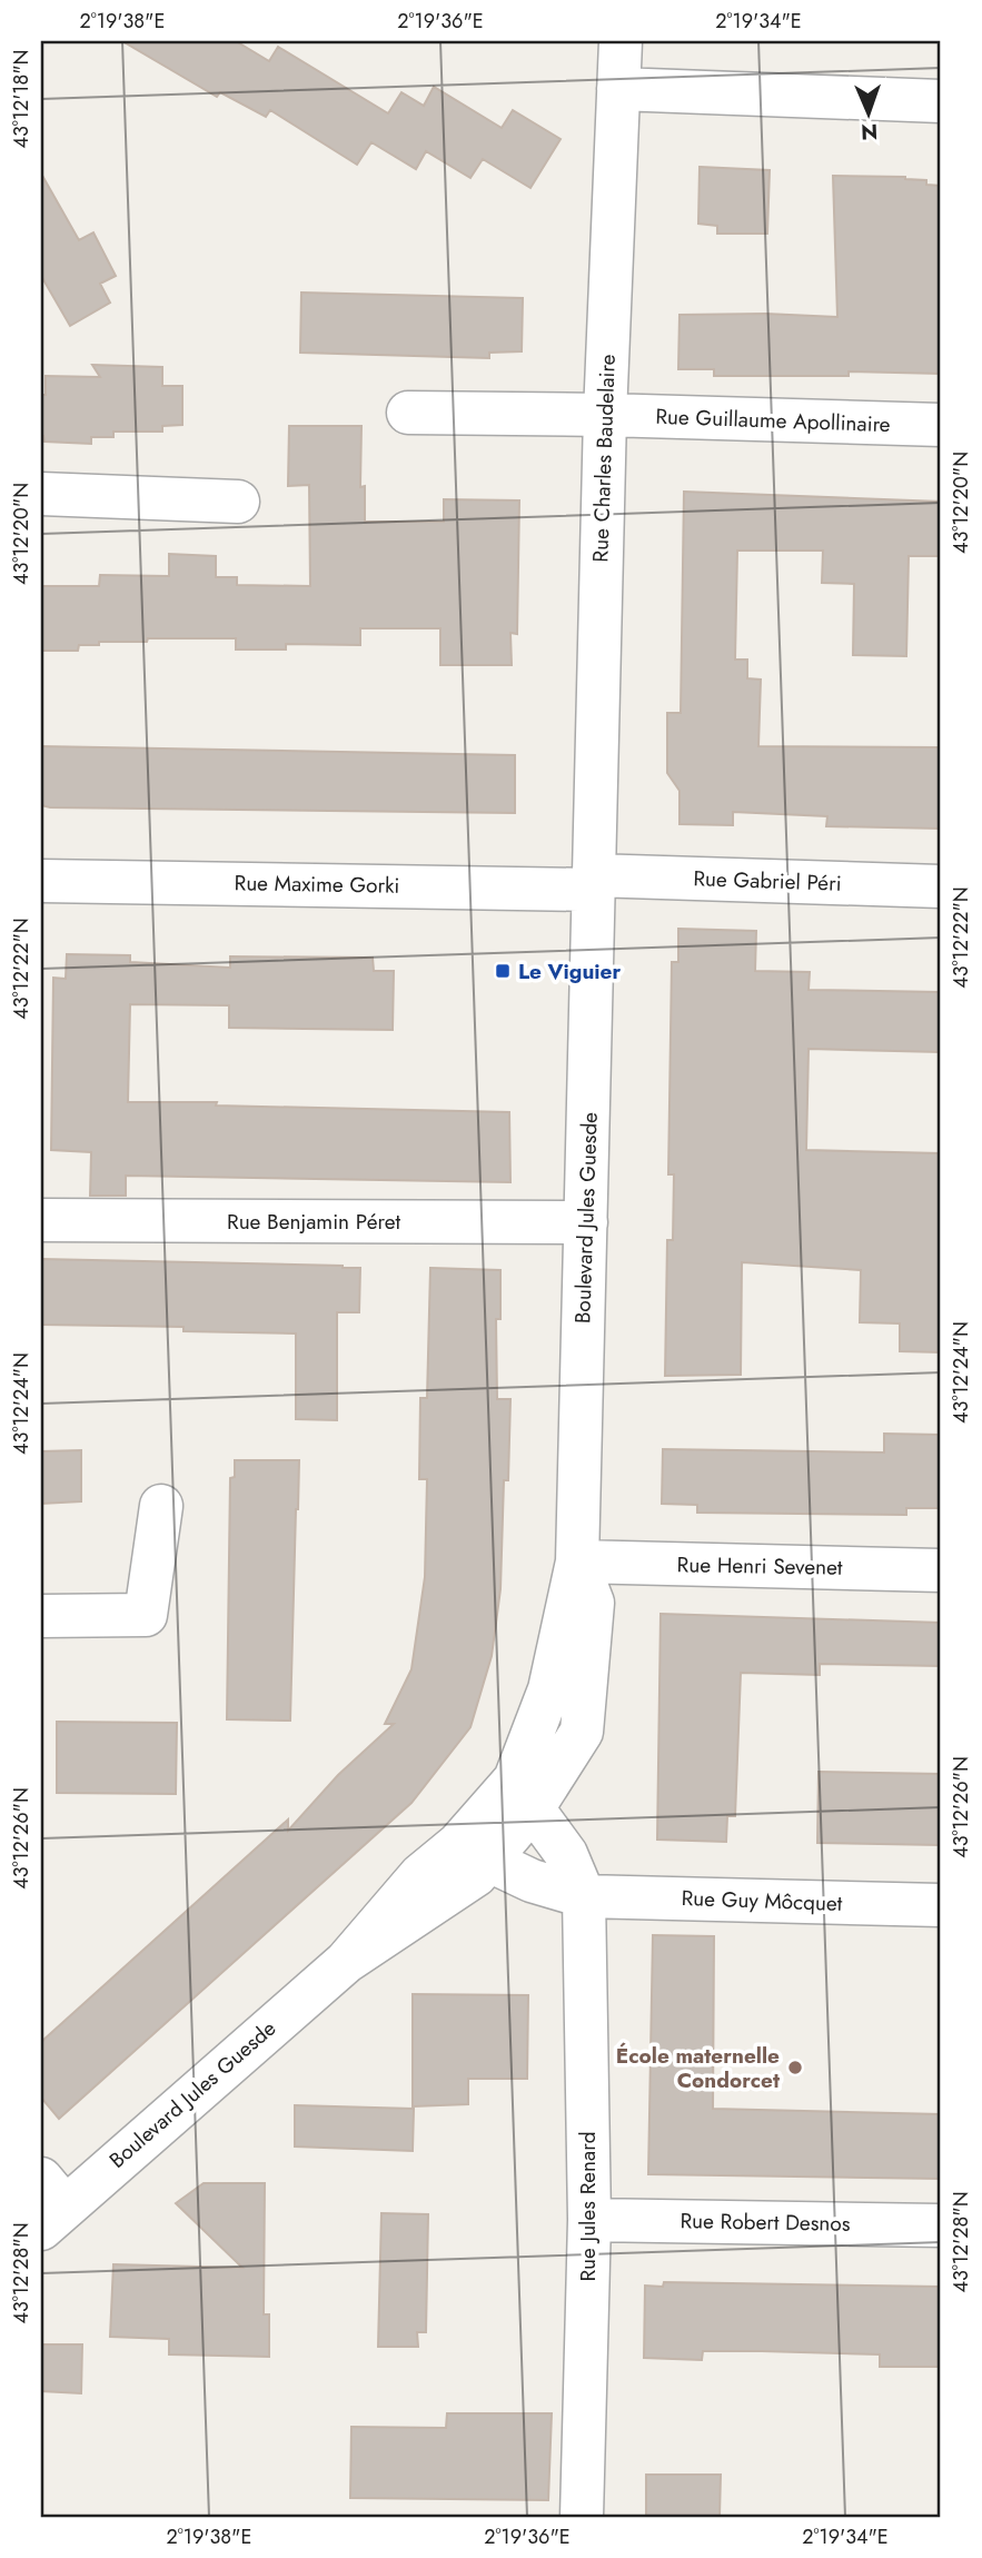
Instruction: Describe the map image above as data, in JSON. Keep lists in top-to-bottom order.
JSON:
{
  "streets": {
    "street": [
      "Rue Guillaume Apollinaire",
      "Rue Charles Baudelaire",
      "Rue Gabriel Péri",
      "Rue Maxime Gorki",
      "Boulevard Jules Guesde",
      "Rue Benjamin Péret",
      "Rue Henri Sevenet",
      "Rue Guy Môcquet",
      "Rue Jules Renard",
      "Rue Robert Desnos"
    ]
  },
  "crossings": [
    ["Rue Guillaume Apollinaire", "Rue Charles Baudelaire"],
    ["Rue Charles Baudelaire", "Rue Gabriel Péri"],
    ["Rue Charles Baudelaire", "Rue Maxime Gorki"],
    ["Rue Charles Baudelaire", "Boulevard Jules Guesde"],
    ["Rue Gabriel Péri", "Rue Maxime Gorki"],
    ["Rue Gabriel Péri", "Boulevard Jules Guesde"],
    ["Rue Maxime Gorki", "Boulevard Jules Guesde"],
    ["Boulevard Jules Guesde", "Rue Benjamin Péret"],
    ["Boulevard Jules Guesde", "Rue Henri Sevenet"],
    ["Rue Guy Môcquet", "Rue Jules Renard"],
    ["Rue Jules Renard", "Rue Robert Desnos"]
  ],
  "places": {
    "transit": ["Le Viguier"],
    "other": ["École maternelle Condorcet"]
  },
  "north": "bottom",
  "coordinates": [
    "2°19'38\"E",
    "2°19'36\"E",
    "2°19'34\"E",
    "43°12'18\"N",
    "43°12'20\"N",
    "43°12'22\"N",
    "43°12'24\"N",
    "43°12'26\"N",
    "43°12'28\"N"
  ]
}
